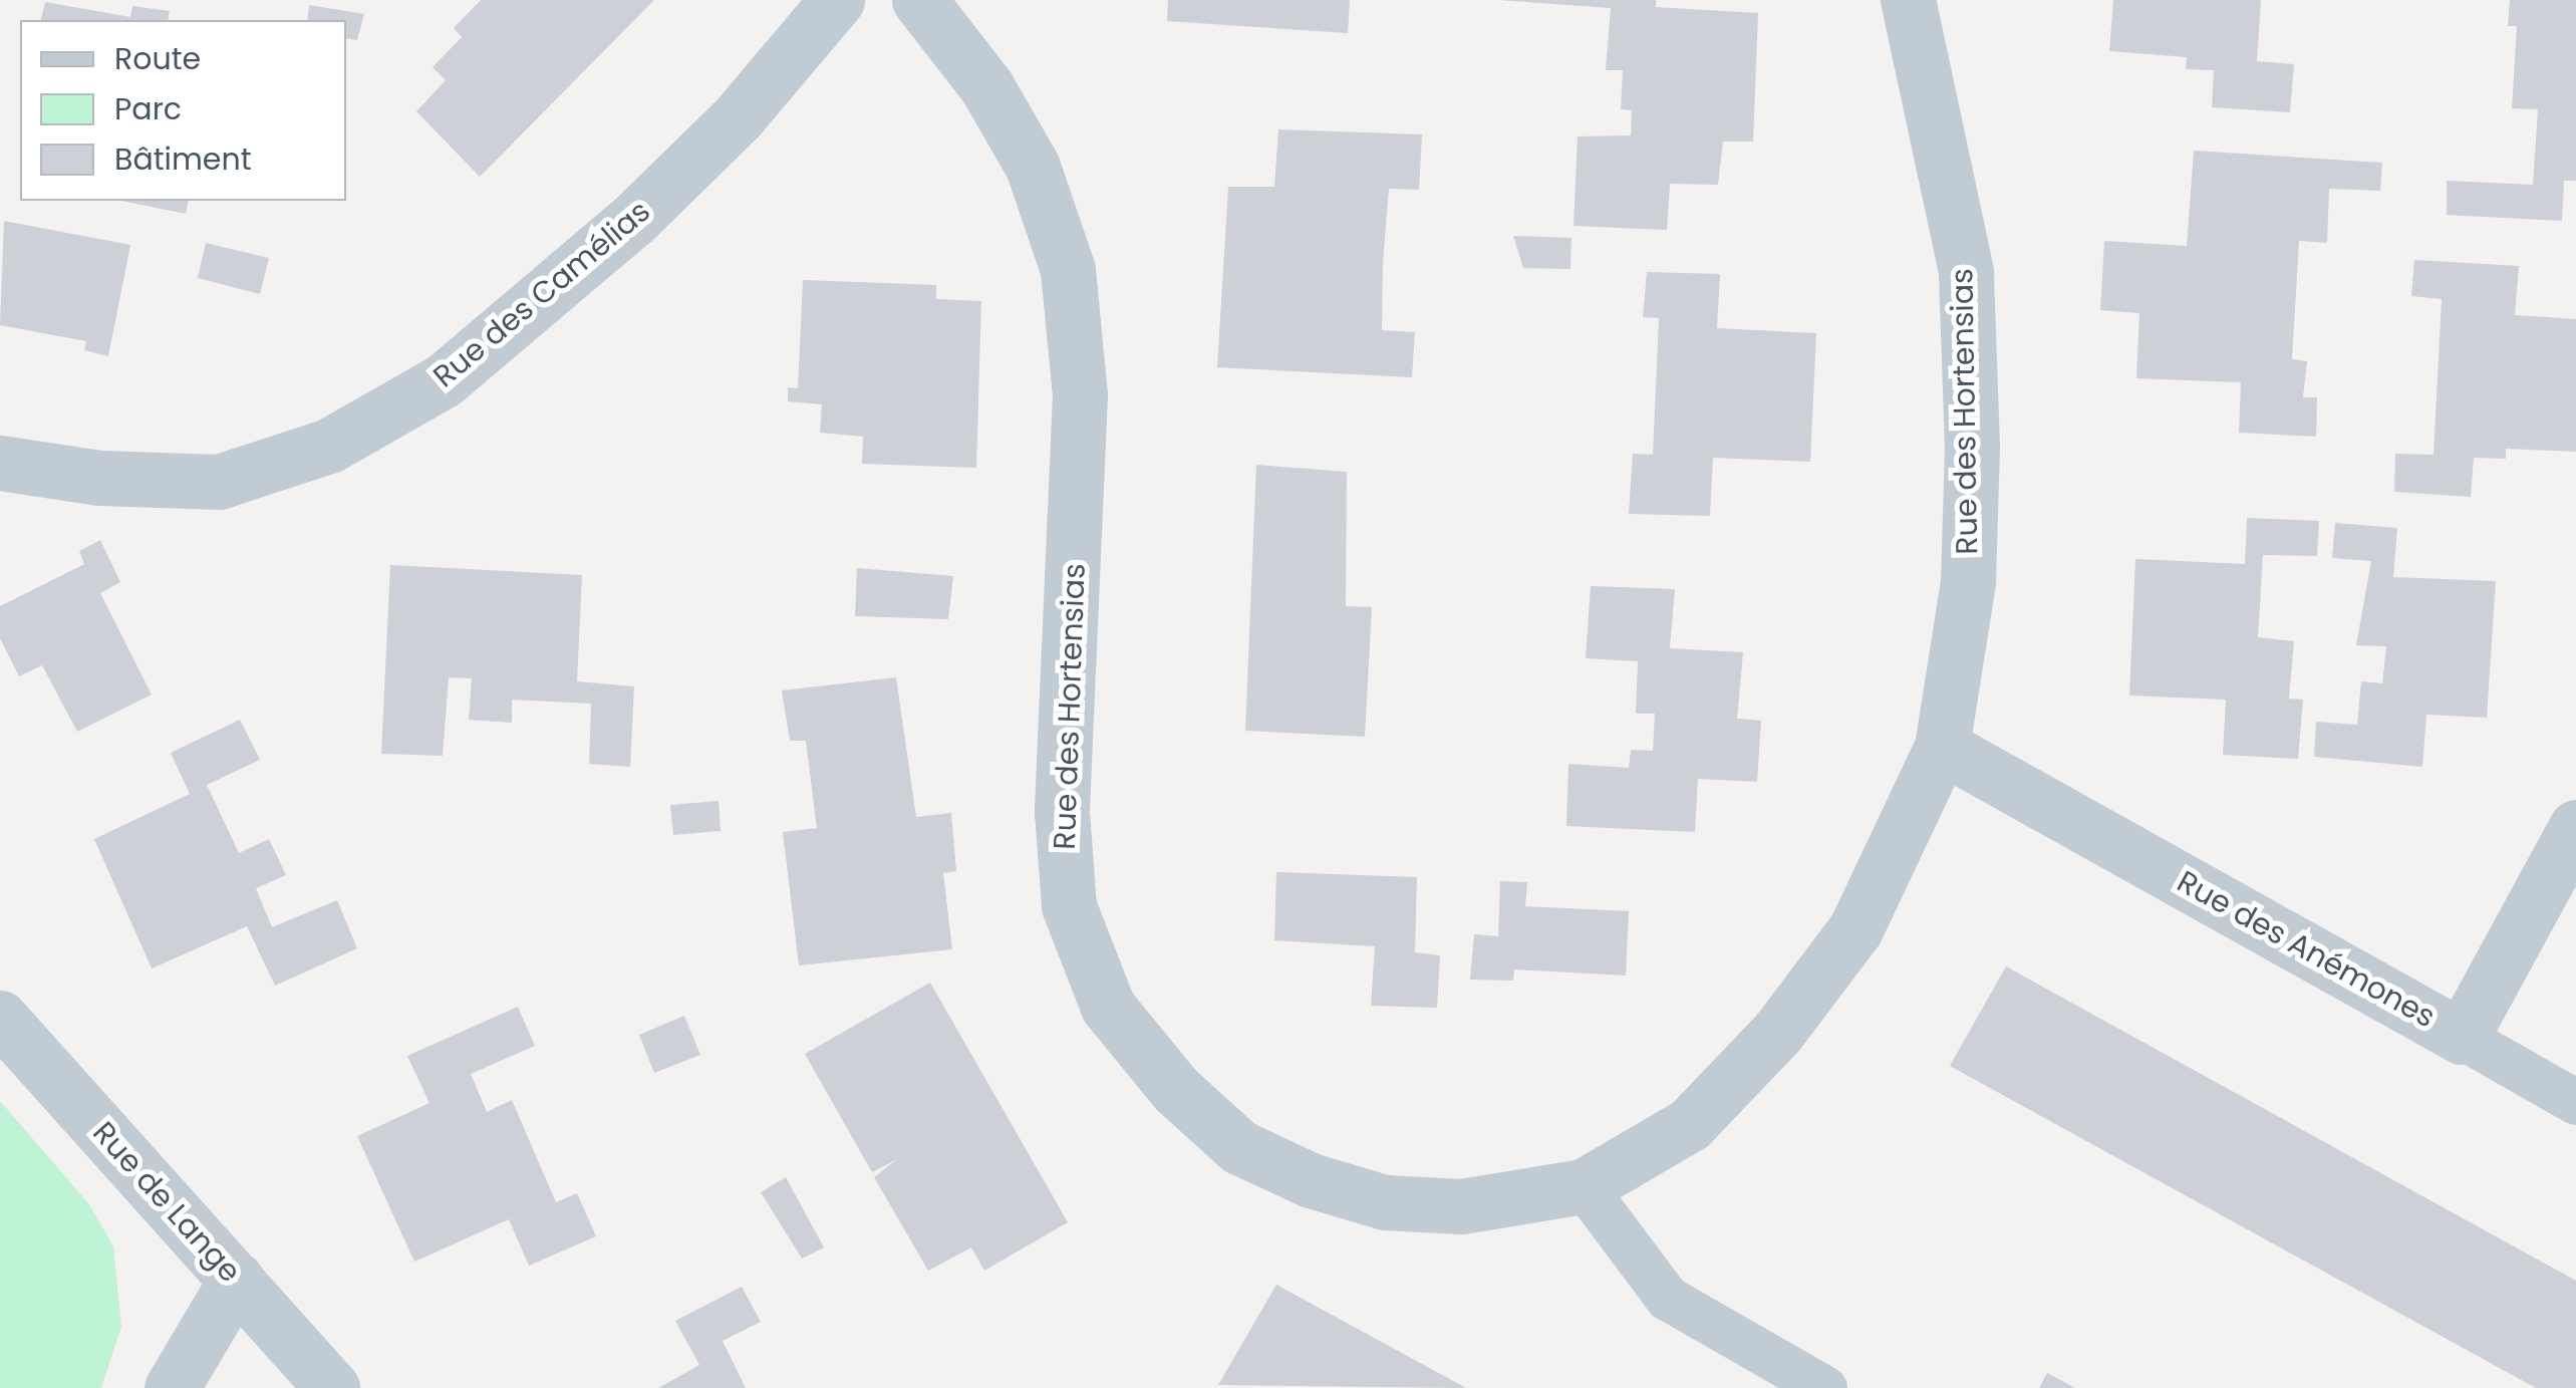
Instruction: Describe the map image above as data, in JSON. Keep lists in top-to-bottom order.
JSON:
{
  "streets": {
    "street": [
      "Rue des Camélias",
      "Rue des Hortensias",
      "Rue des Anémones",
      "Rue de Lange"
    ]
  },
  "crossings": [
    ["Rue des Hortensias", "Rue des Anémones"]
  ],
  "legend": ["Route", "Parc", "Bâtiment"]
}
